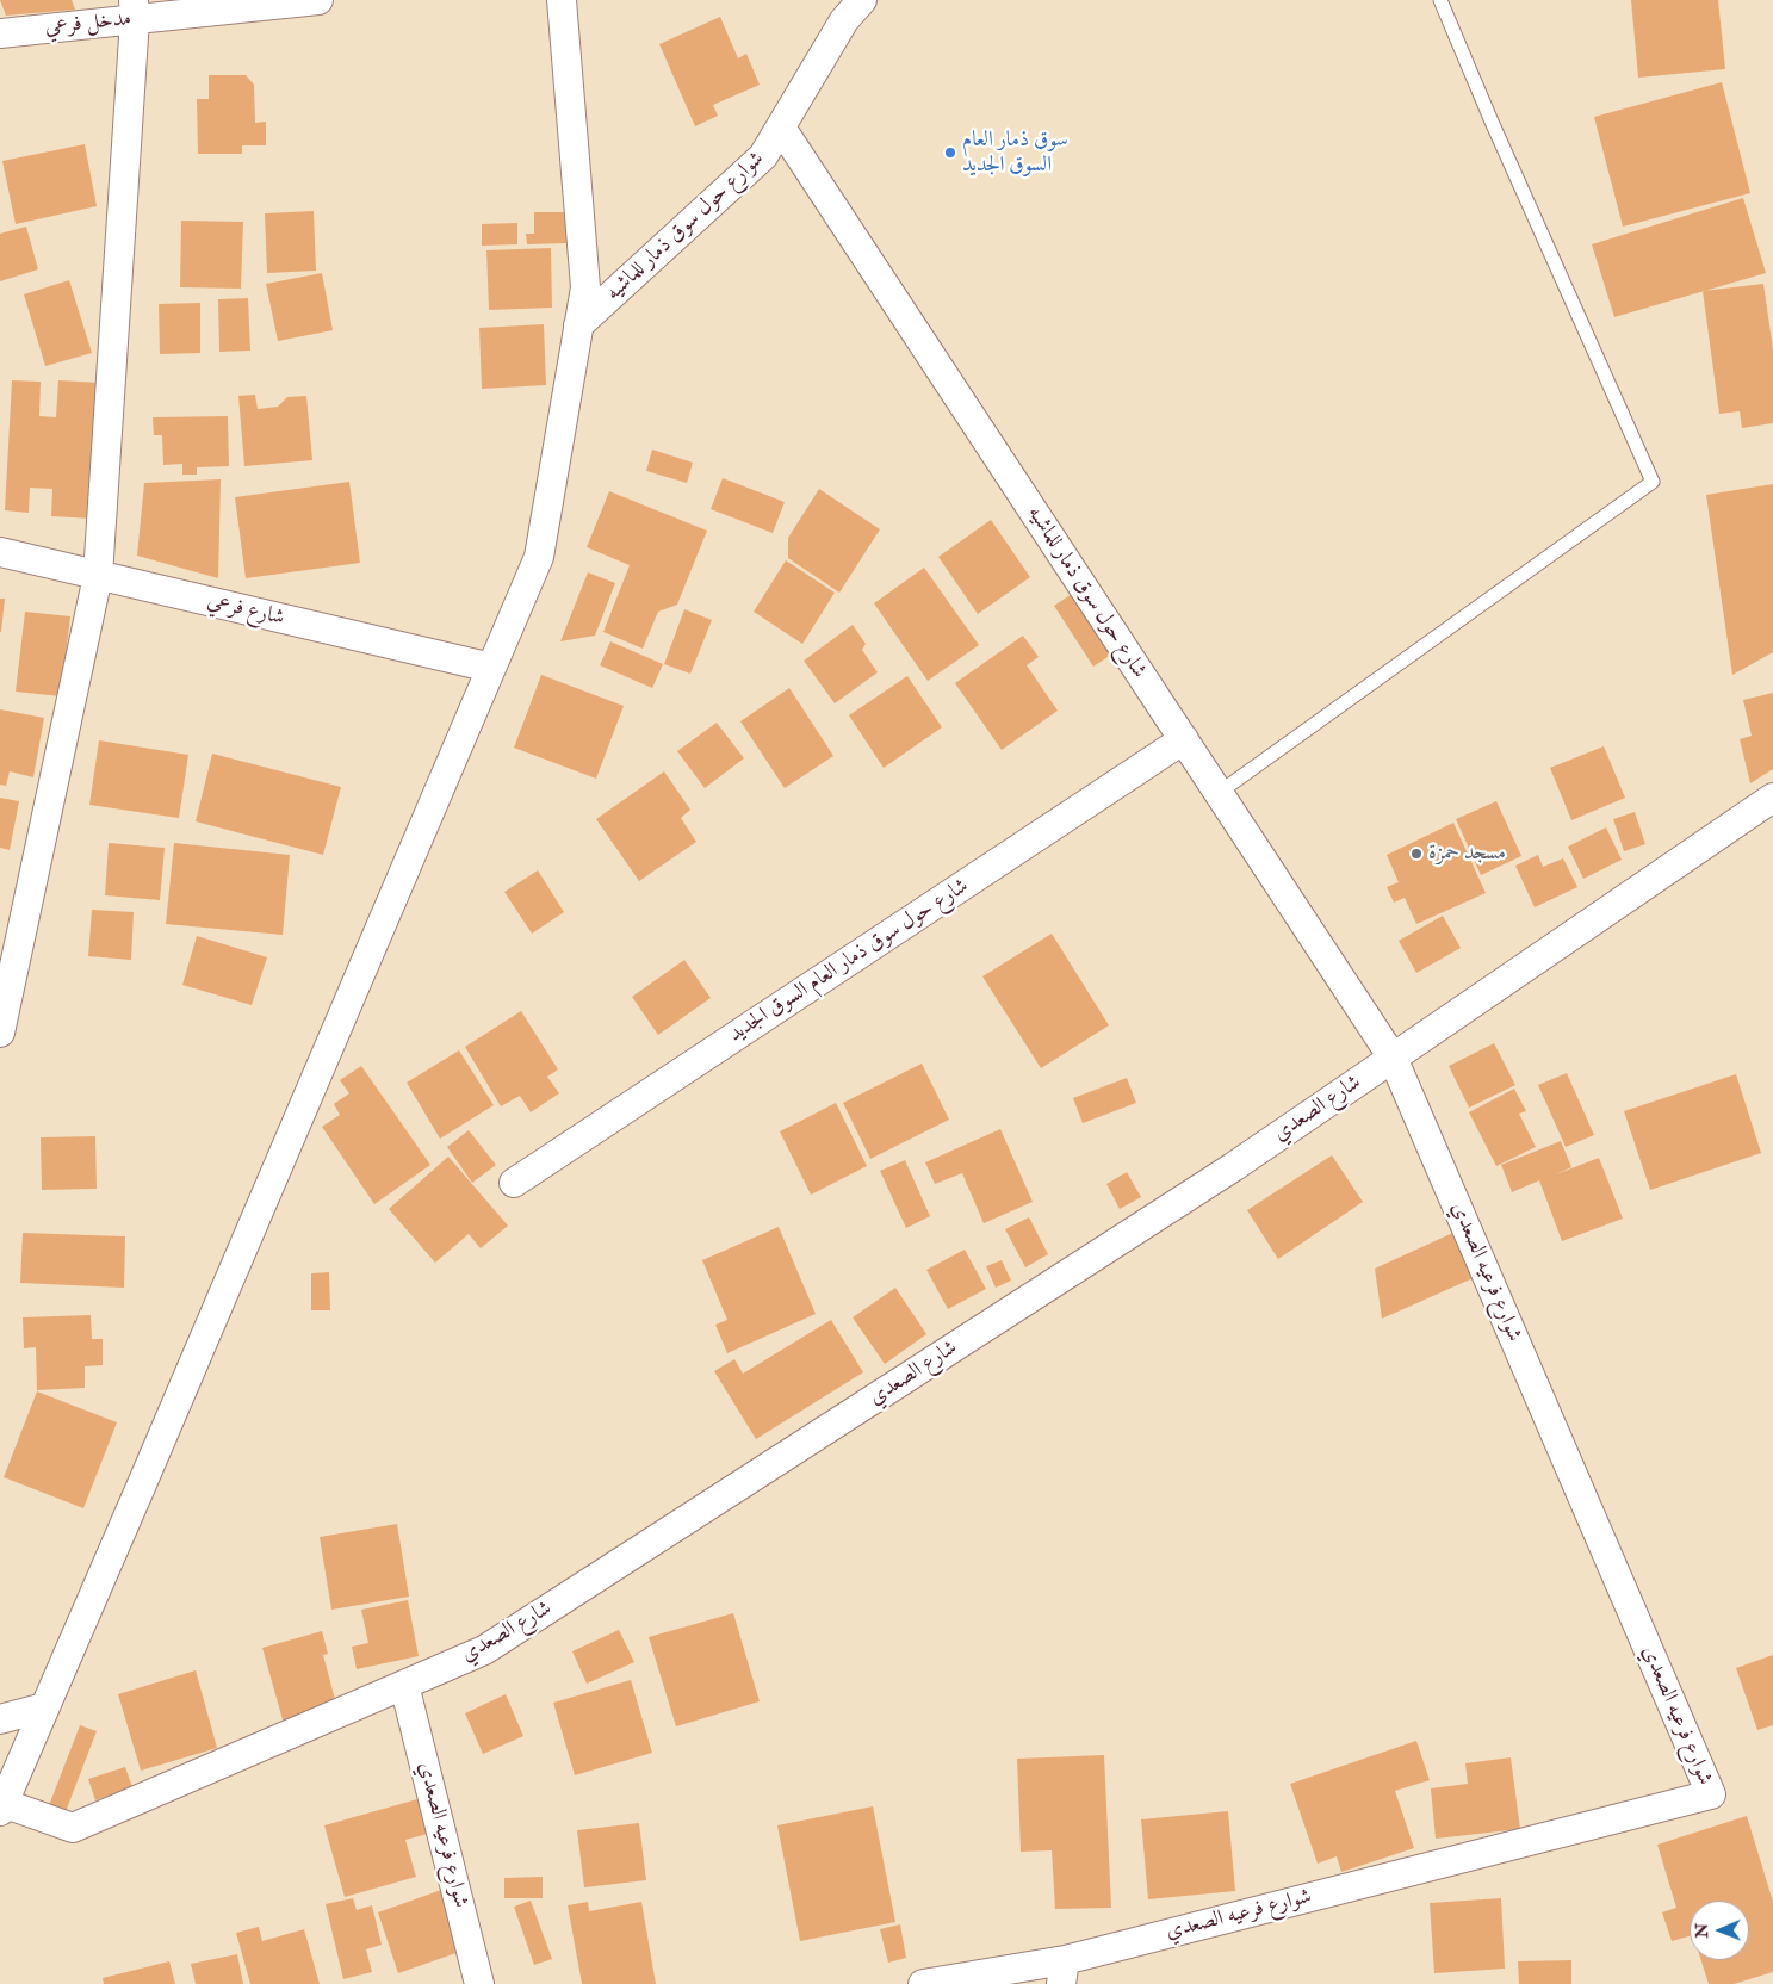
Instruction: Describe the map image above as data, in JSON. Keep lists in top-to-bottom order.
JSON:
{
  "streets": {
    "street": [
      "مدخل فرعي",
      "شوارع حول سوق ذمار للماشيه",
      "شارع حول سوق ذمار للماشيه",
      "شارع فرعي",
      "شارع حول سوق ذمار العام السوق الجديد",
      "شارع الصعدي",
      "شوارع فرعيه الصعدي"
    ]
  },
  "crossings": [
    ["شوارع حول سوق ذمار للماشيه", "شارع حول سوق ذمار للماشيه"],
    ["شارع حول سوق ذمار للماشيه", "شارع حول سوق ذمار العام السوق الجديد"],
    ["شارع حول سوق ذمار للماشيه", "شارع الصعدي"],
    ["شارع حول سوق ذمار للماشيه", "شوارع فرعيه الصعدي"],
    ["شارع الصعدي", "شوارع فرعيه الصعدي"]
  ],
  "places": ["سوق ذمار العام السوق الجديد", "مسجد حمزة"],
  "north": "left"
}
